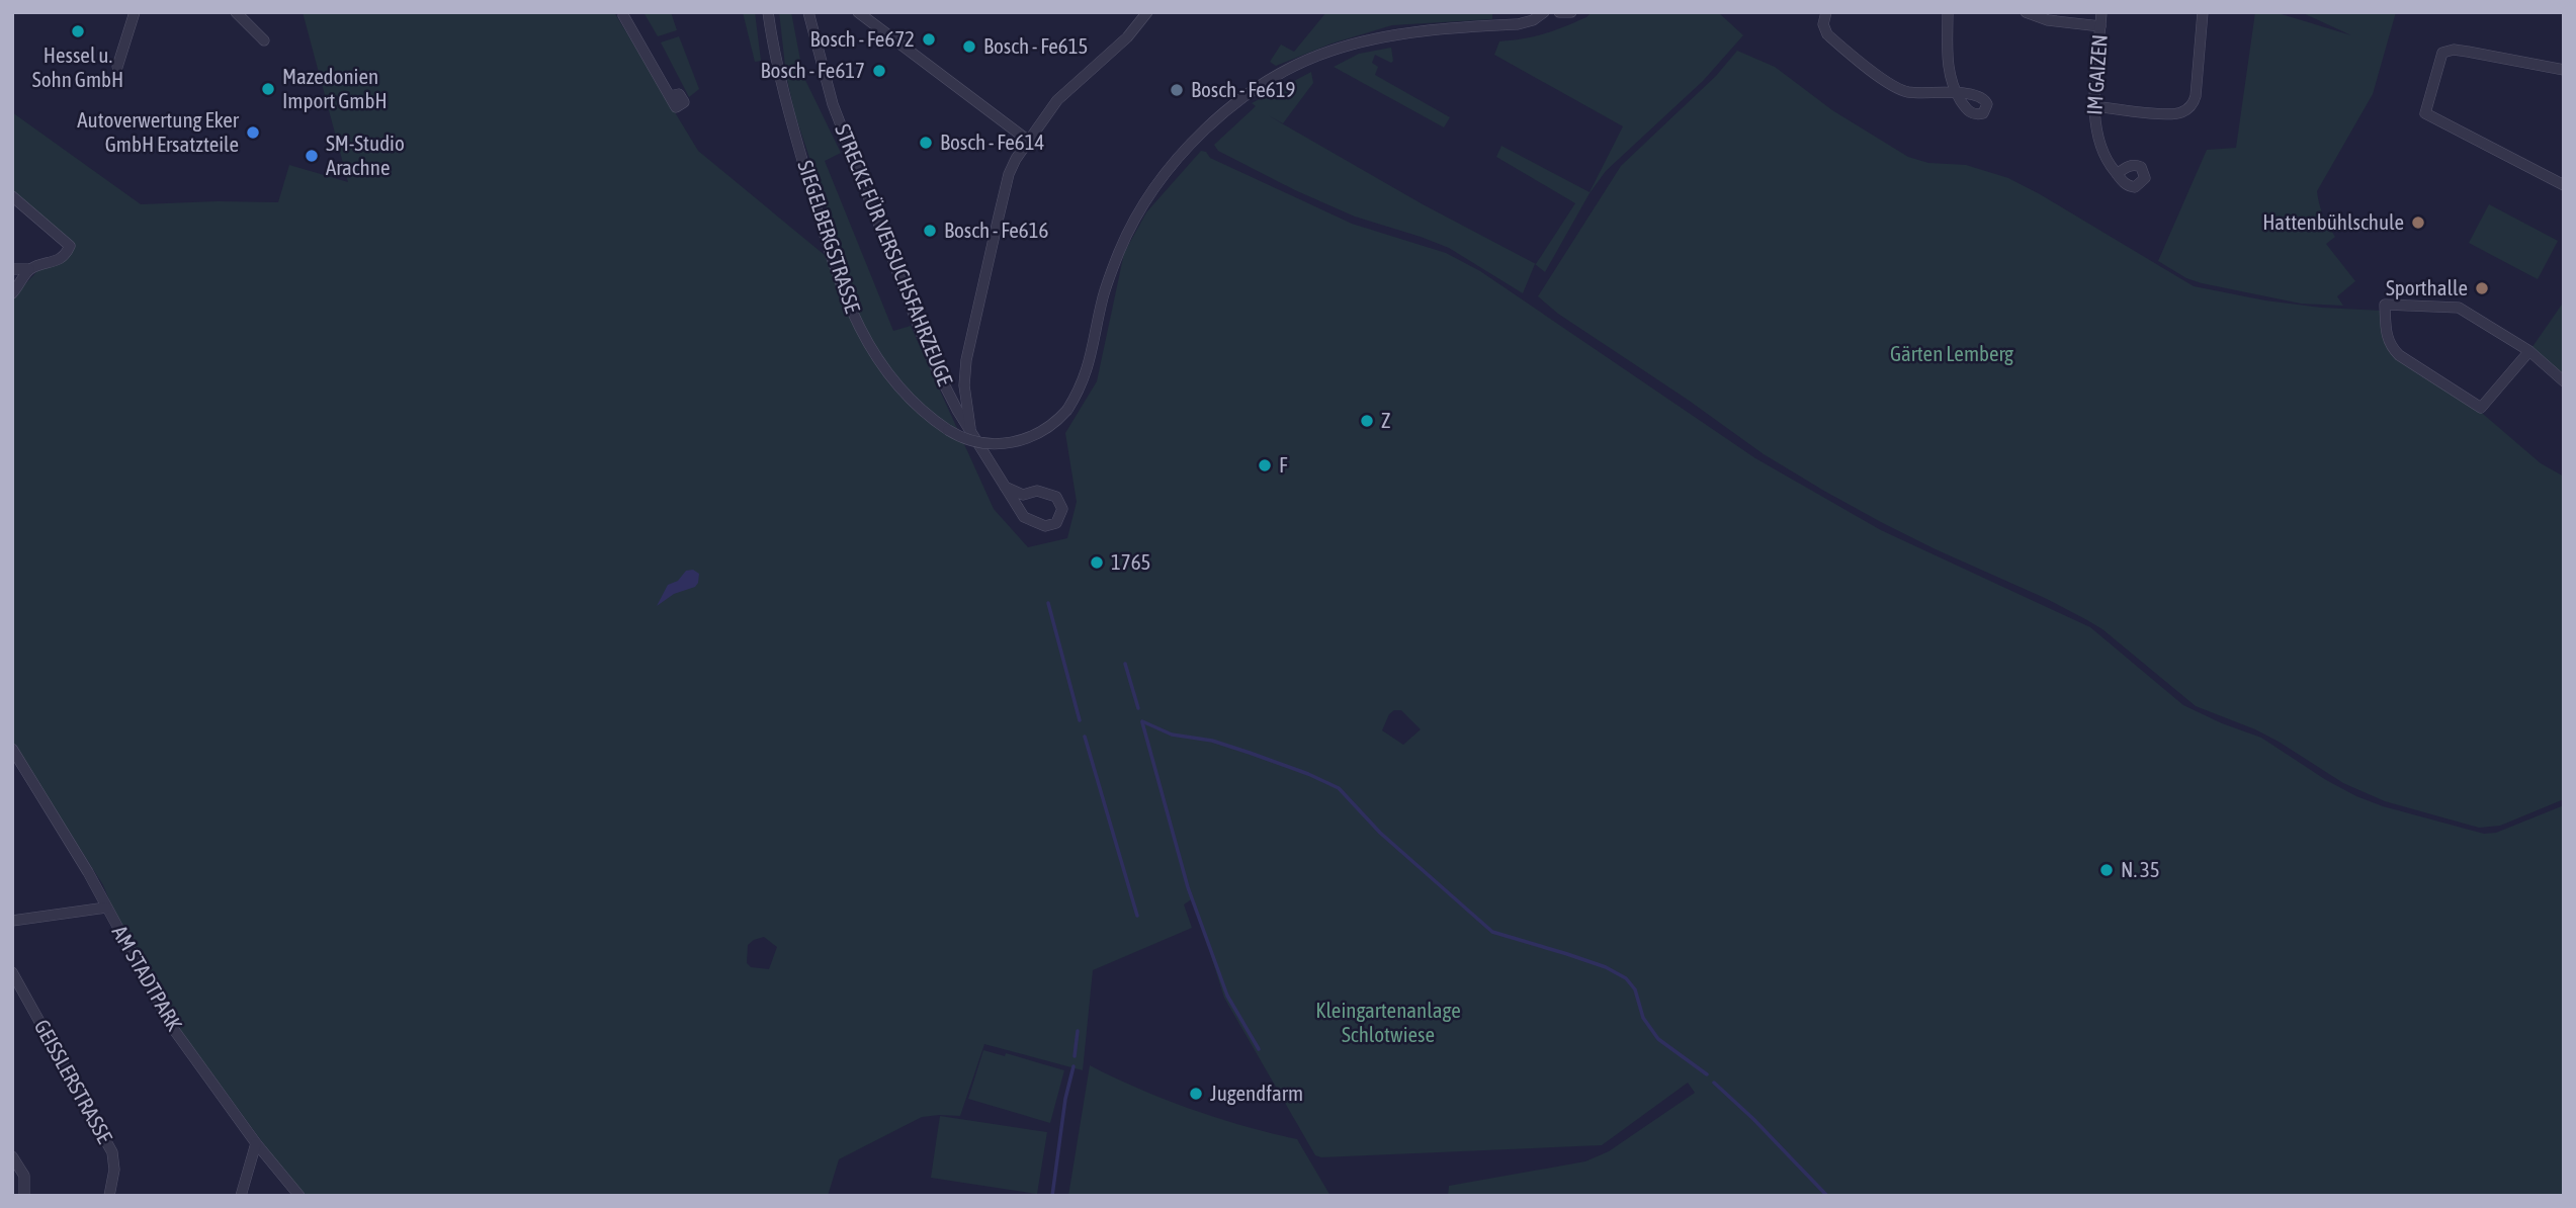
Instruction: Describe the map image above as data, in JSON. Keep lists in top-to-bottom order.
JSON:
{
  "streets": {
    "street": [
      "IM GAIZEN",
      "SIEGELBERGSTRASSE",
      "STRECKE FÜR VERSUCHSFAHRZEUGE",
      "AM STADTPARK",
      "GEISSLERSTRASSE"
    ]
  },
  "parks": ["Gärten Lemberg", "Kleingartenanlage Schlotwiese"],
  "places": [
    "Hessel u. Sohn GmbH",
    "Bosch - Fe672",
    "Bosch - Fe615",
    "Bosch - Fe617",
    "Mazedonien Import GmbH",
    "Bosch - Fe619",
    "Autoverwertung Eker GmbH Ersatzteile",
    "Bosch - Fe614",
    "SM-Studio Arachne",
    "Hattenbühlschule",
    "Bosch - Fe616",
    "Sporthalle",
    "Z",
    "F",
    "1765",
    "N. 35",
    "Jugendfarm"
  ]
}
